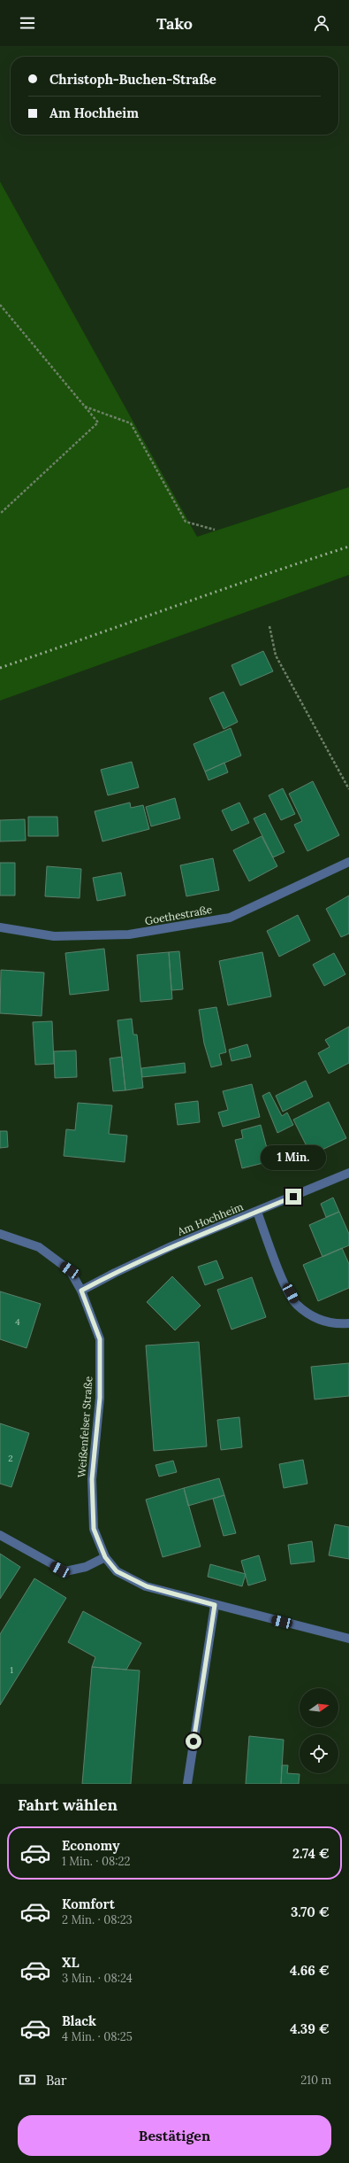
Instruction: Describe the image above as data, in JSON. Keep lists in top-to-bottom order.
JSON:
{
  "streets": {
    "street": ["Goethestraße", "Am Hochheim", "Weißenfelser Straße"]
  },
  "crossings": [
    ["Am Hochheim", "Weißenfelser Straße"]
  ],
  "house_numbers": ["4", "2", "1"],
  "north": "right",
  "page": {
    "header": "Tako",
    "banner": ["Christoph-Buchen-Straße", "Am Hochheim"],
    "bubble": "1 Min.",
    "heading": "Fahrt wählen",
    "list": [
      {
        "name": "Economy",
        "note": "1 Min. · 08:22",
        "value": "2.74 €"
      },
      {
        "name": "Komfort",
        "note": "2 Min. · 08:23",
        "value": "3.70 €"
      },
      {
        "name": "XL",
        "note": "3 Min. · 08:24",
        "value": "4.66 €"
      },
      {
        "name": "Black",
        "note": "4 Min. · 08:25",
        "value": "4.39 €"
      }
    ],
    "pay": ["Bar", "210 m"],
    "buttons": "Bestätigen"
  }
}
